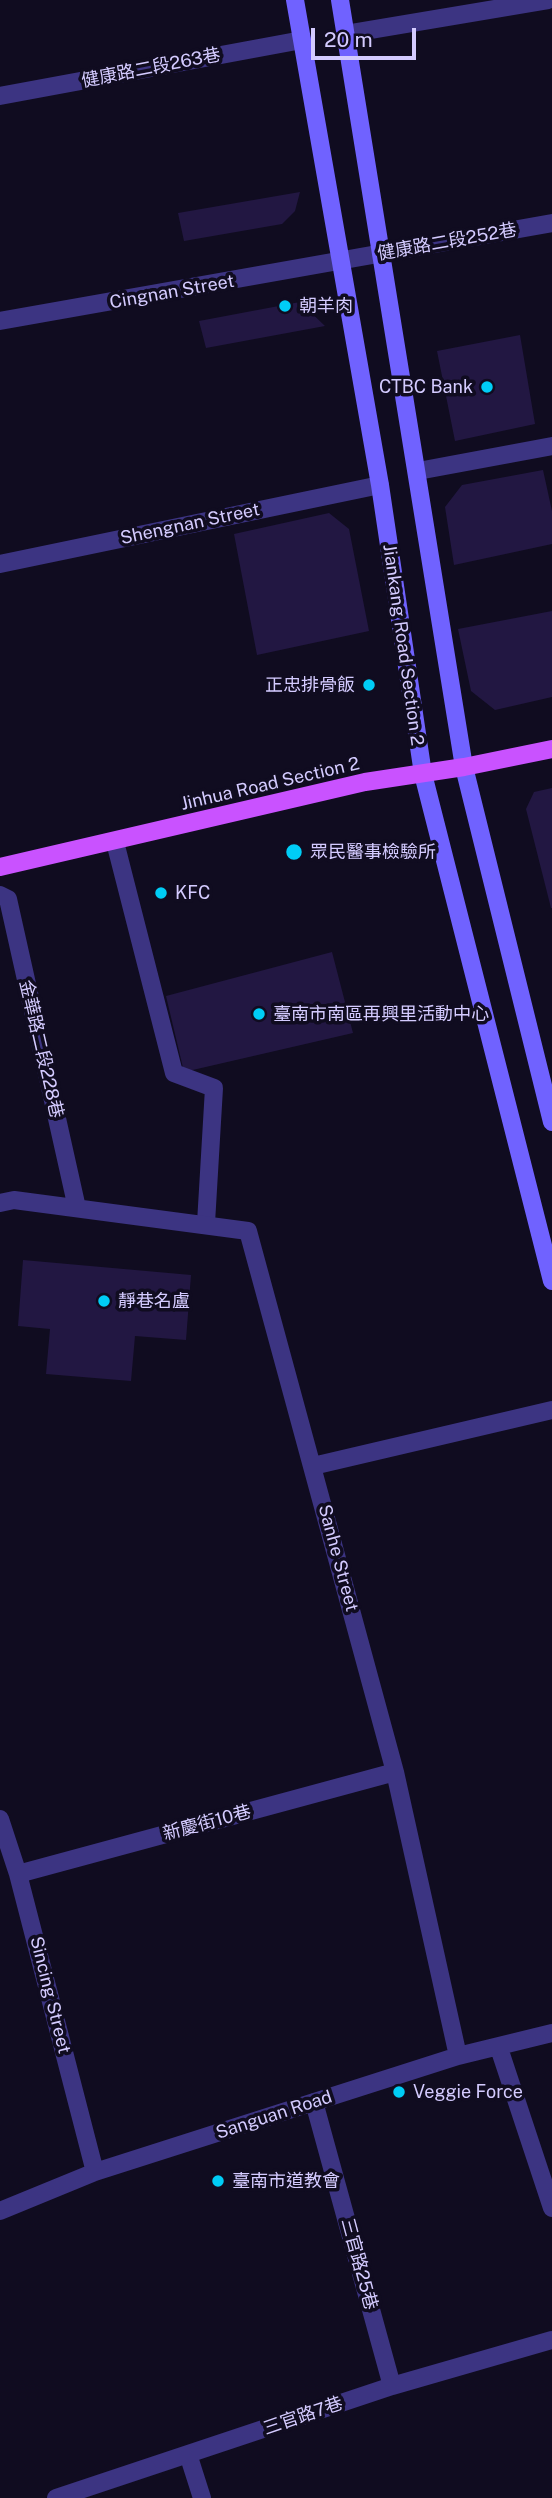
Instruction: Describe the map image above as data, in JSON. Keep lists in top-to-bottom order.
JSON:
{
  "streets": {
    "main road": ["Jinhua Road Section 2"],
    "street": [
      "健康路二段263巷",
      "健康路二段252巷",
      "Cingnan Street",
      "Shengnan Street",
      "Jiankang Road Section 2",
      "金華路二段228巷",
      "Sanhe Street",
      "新慶街10巷",
      "Sincing Street",
      "Sanguan Road",
      "三官路25巷",
      "三官路7巷"
    ]
  },
  "crossings": [
    ["健康路二段263巷", "Jiankang Road Section 2"],
    ["健康路二段252巷", "Cingnan Street"],
    ["健康路二段252巷", "Jiankang Road Section 2"],
    ["Cingnan Street", "Jiankang Road Section 2"],
    ["Shengnan Street", "Jiankang Road Section 2"],
    ["Jiankang Road Section 2", "Jinhua Road Section 2"],
    ["金華路二段228巷", "Sanhe Street"],
    ["Sanhe Street", "新慶街10巷"],
    ["Sanhe Street", "Sanguan Road"],
    ["新慶街10巷", "Sincing Street"],
    ["Sincing Street", "Sanguan Road"],
    ["Sanguan Road", "三官路25巷"],
    ["三官路25巷", "三官路7巷"]
  ],
  "places": [
    "朝羊肉",
    "CTBC Bank",
    "正忠排骨飯",
    "眾民醫事檢驗所",
    "KFC",
    "臺南市南區再興里活動中心",
    "靜巷名盧",
    "Veggie Force",
    "臺南市道教會"
  ],
  "scale_bar": "20 m"
}
